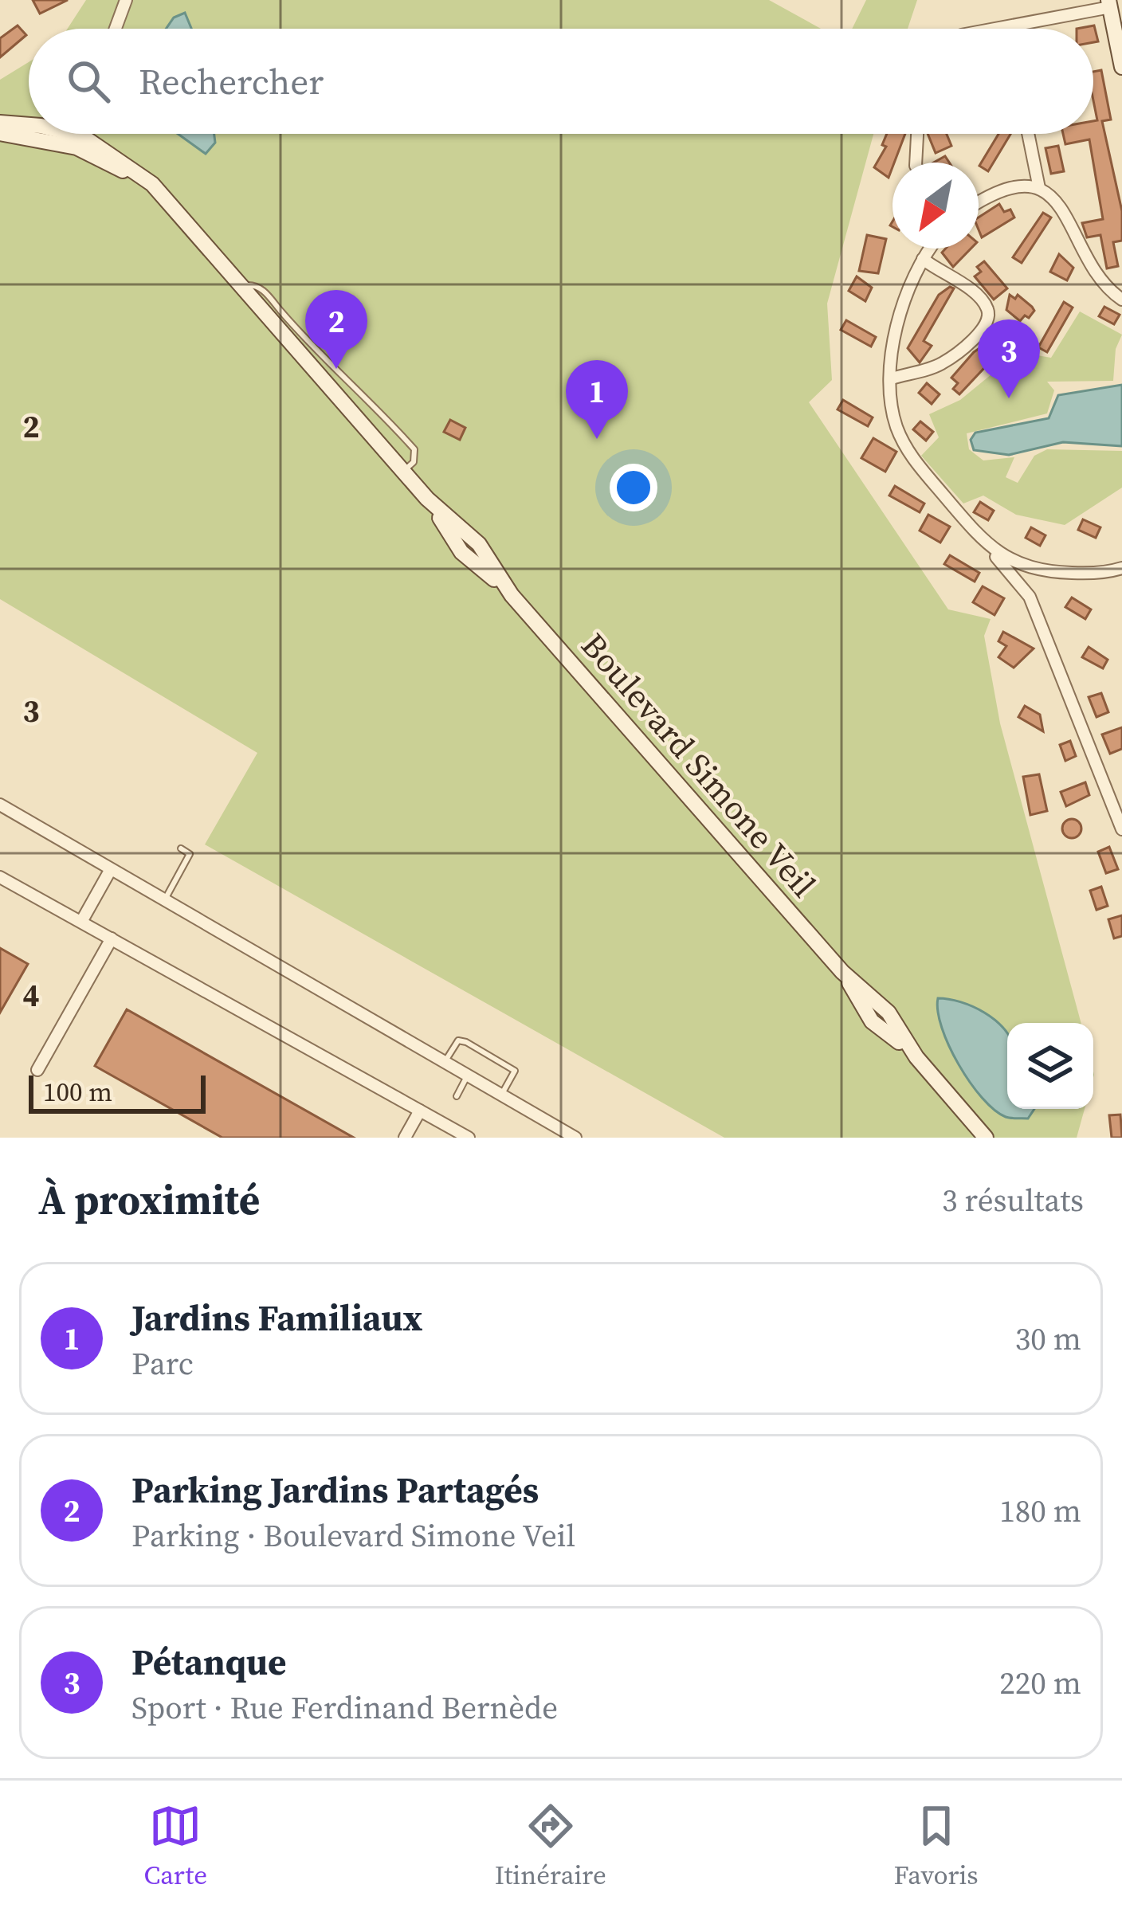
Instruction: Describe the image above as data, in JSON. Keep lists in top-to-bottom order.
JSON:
{
  "streets": {
    "main road": ["Boulevard Simone Veil"]
  },
  "scale_bar": "100 m",
  "north": "bottom left",
  "page": {
    "search": "Rechercher",
    "pins": ["2", "3", "1"],
    "scale": "100 m",
    "heading": ["À proximité", "3 résultats"],
    "list": [
      {
        "mark": "1",
        "name": "Jardins Familiaux",
        "note": "Parc",
        "value": "30 m"
      },
      {
        "mark": "2",
        "name": "Parking Jardins Partagés",
        "note": "Parking · Boulevard Simone Veil",
        "value": "180 m"
      },
      {
        "mark": "3",
        "name": "Pétanque",
        "note": "Sport · Rue Ferdinand Bernède",
        "value": "220 m"
      }
    ],
    "nav": ["Carte", "Itinéraire", "Favoris"]
  },
  "grid": {
    "rows": ["2", "3", "4"]
  }
}
